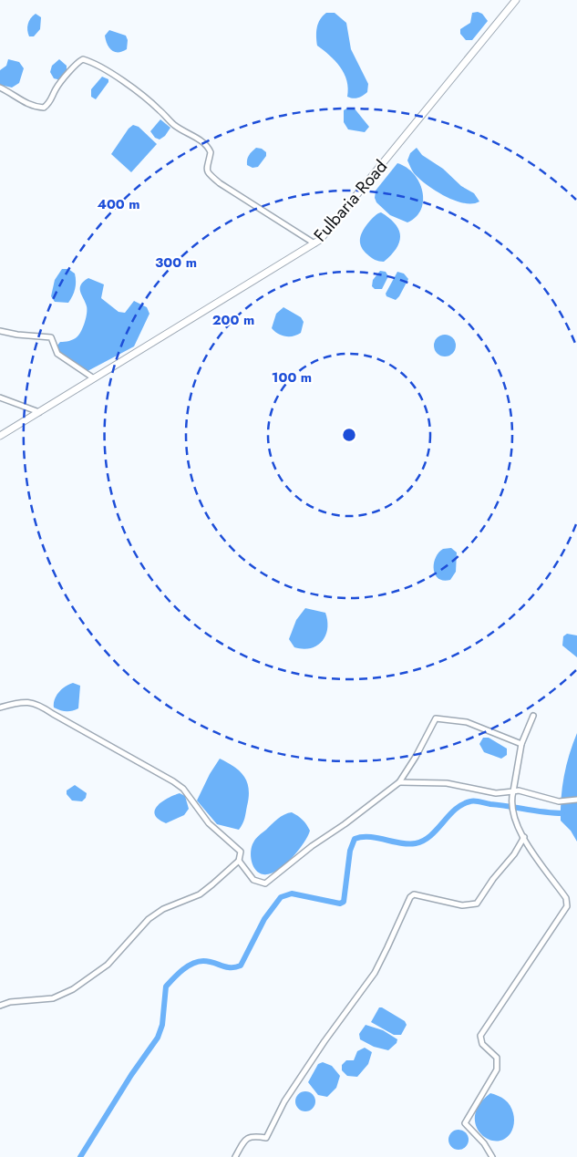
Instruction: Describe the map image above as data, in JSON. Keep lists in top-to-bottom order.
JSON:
{
  "streets": {
    "main road": ["Fulbaria Road"]
  },
  "rings": [
    "400 m",
    "300 m",
    "200 m",
    "100 m"
  ]
}
